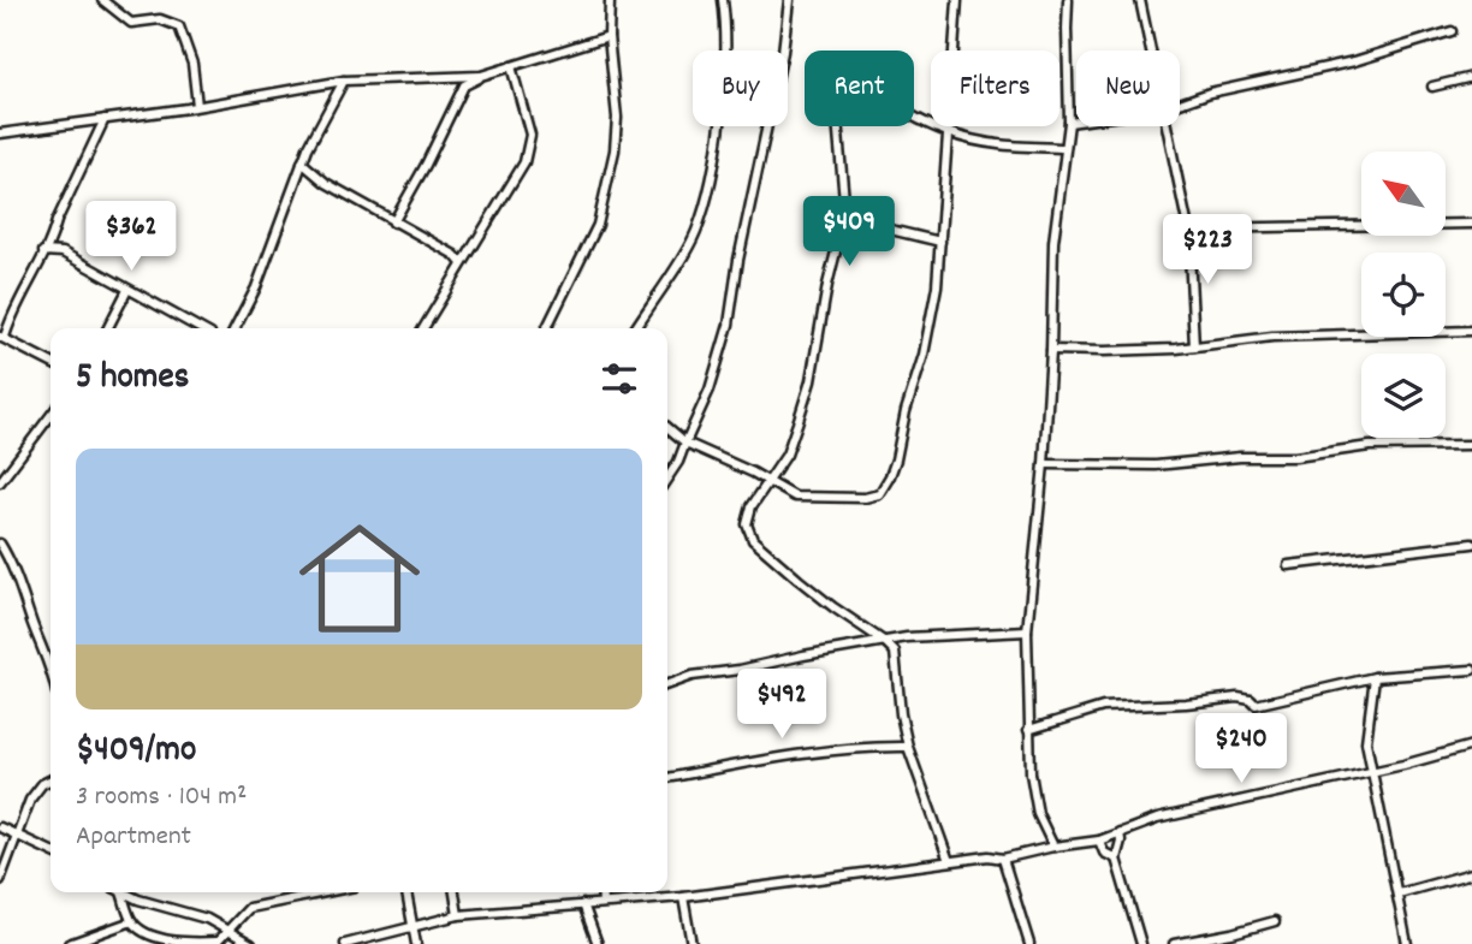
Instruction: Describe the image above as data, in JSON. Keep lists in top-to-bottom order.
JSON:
{
  "north": "top left",
  "page": {
    "chip": [
      "Buy",
      "Rent",
      "Filters",
      "New"
    ],
    "price": [
      "$409",
      "$362",
      "$223",
      "$492",
      "$240"
    ],
    "heading": "5 homes",
    "list": [
      {
        "name": "$409/mo",
        "note": "3 rooms · 104 m² · Apartment"
      }
    ]
  }
}
